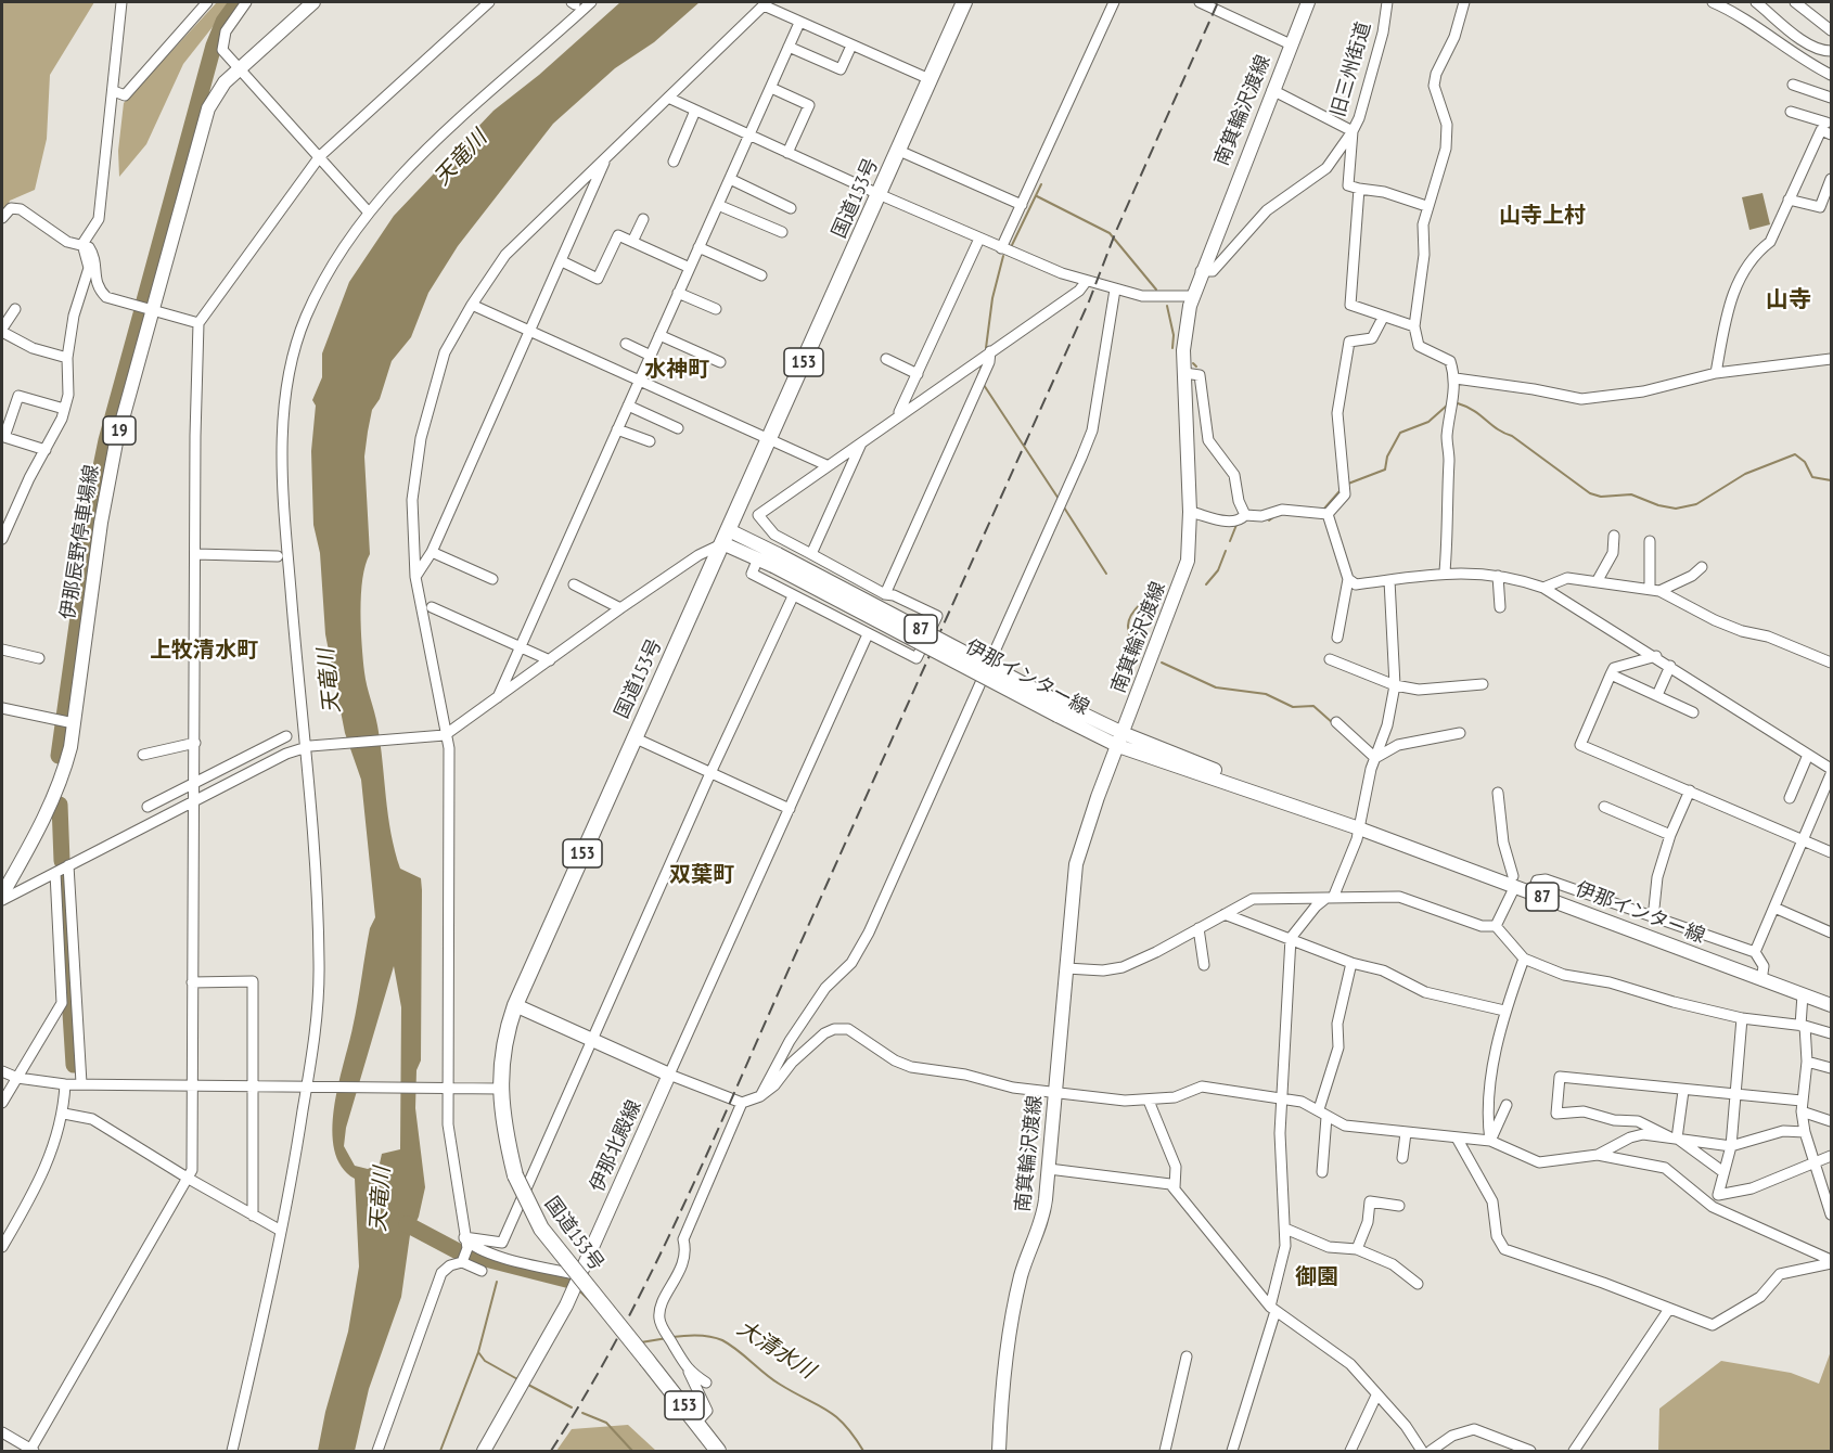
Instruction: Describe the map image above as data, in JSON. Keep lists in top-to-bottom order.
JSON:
{
  "streets": {
    "highway": ["国道153号", "153"],
    "main road": [
      "南箕輪沢渡線",
      "19",
      "伊那辰野停車場線",
      "87",
      "伊那インター線",
      "伊那北殿線"
    ],
    "street": ["旧三州街道"]
  },
  "crossings": [
    ["旧三州街道", "南箕輪沢渡線"],
    ["南箕輪沢渡線", "伊那インター線"],
    ["国道153号", "153"],
    ["国道153号", "伊那インター線"]
  ],
  "districts": [
    "山寺上村",
    "山寺",
    "水神町",
    "上牧清水町",
    "双葉町",
    "御園"
  ],
  "water": ["天竜川", "大清水川"]
}
